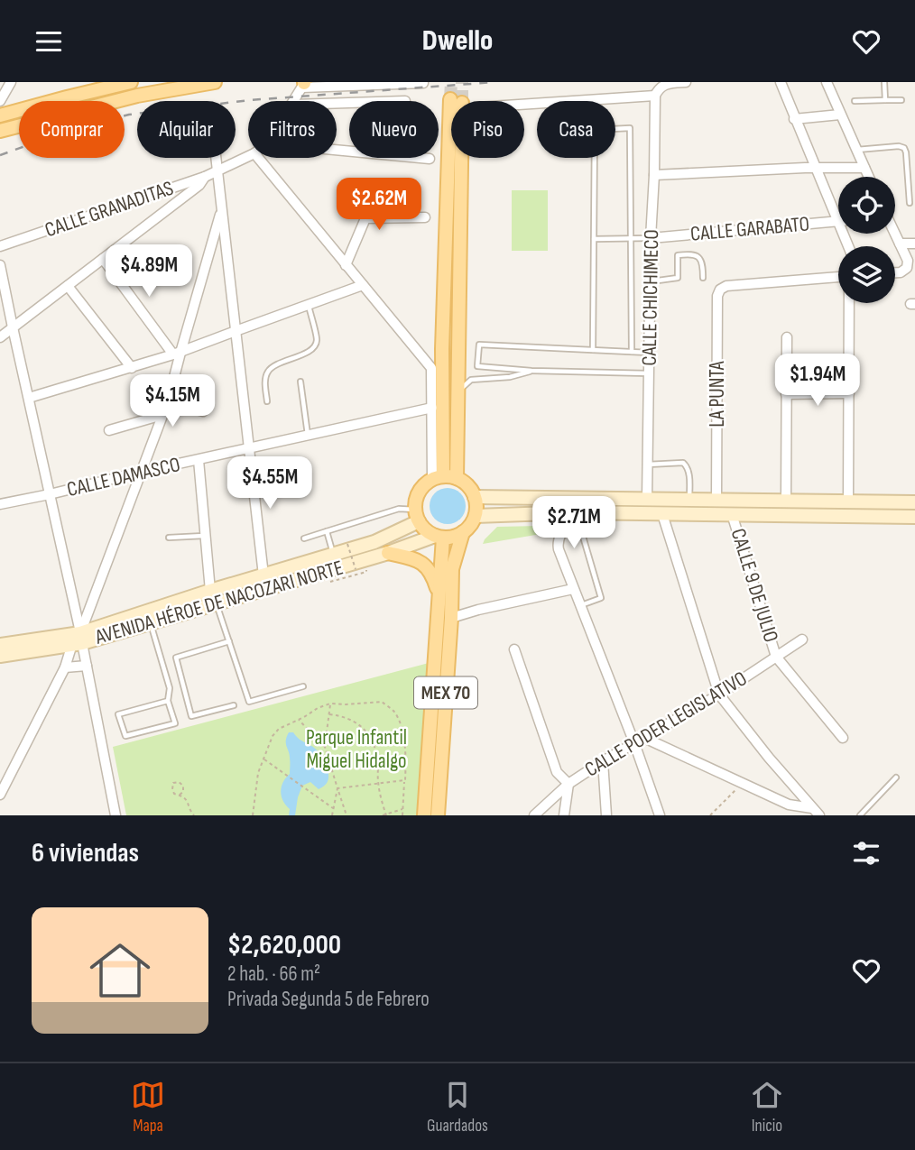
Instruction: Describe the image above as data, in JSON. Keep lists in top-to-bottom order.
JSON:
{
  "streets": {
    "main road": ["AVENIDA HÉROE DE NACOZARI NORTE", "MEX 70"],
    "street": [
      "CALLE GRANADITAS",
      "CALLE GARABATO",
      "CALLE CHICHIMECO",
      "LA PUNTA",
      "CALLE DAMASCO",
      "CALLE 9 DE JULIO",
      "CALLE PODER LEGISLATIVO"
    ]
  },
  "crossings": [
    ["CALLE GARABATO", "CALLE CHICHIMECO"],
    ["CALLE 9 DE JULIO", "CALLE PODER LEGISLATIVO"],
    ["AVENIDA HÉROE DE NACOZARI NORTE", "MEX 70"]
  ],
  "parks": ["Parque Infantil Miguel Hidalgo"],
  "page": {
    "header": "Dwello",
    "chip": [
      "Comprar",
      "Alquilar",
      "Filtros",
      "Nuevo",
      "Piso",
      "Casa"
    ],
    "price": [
      "$2.62M",
      "$4.89M",
      "$1.94M",
      "$4.15M",
      "$4.55M",
      "$2.71M"
    ],
    "heading": "6 viviendas",
    "list": [
      {
        "name": "$2,620,000",
        "note": "2 hab. · 66 m² · Privada Segunda 5 de Febrero"
      }
    ],
    "tabs": ["Mapa", "Guardados", "Inicio"]
  }
}
